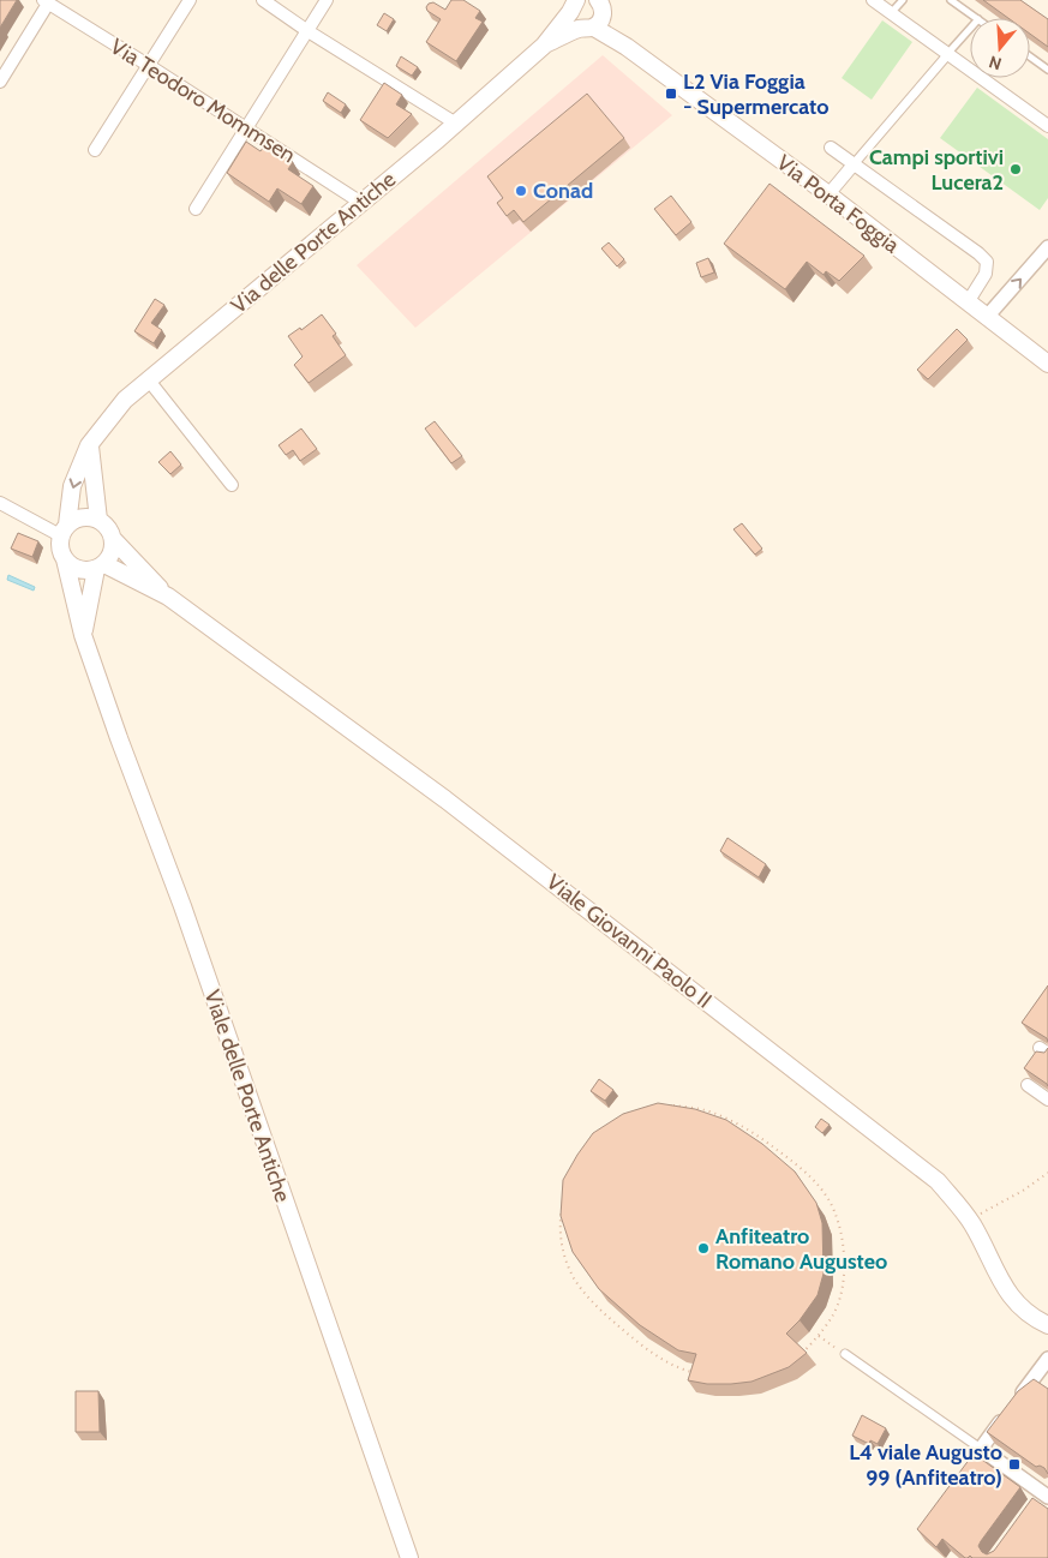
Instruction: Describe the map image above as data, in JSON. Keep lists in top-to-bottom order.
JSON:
{
  "streets": {
    "main road": [
      "Via Porta Foggia",
      "Via delle Porte Antiche",
      "Viale Giovanni Paolo II",
      "Viale delle Porte Antiche"
    ],
    "street": ["Via Teodoro Mommsen"]
  },
  "crossings": [
    ["Via Teodoro Mommsen", "Via delle Porte Antiche"],
    ["Via delle Porte Antiche", "Viale delle Porte Antiche"]
  ],
  "places": {
    "transit": ["L2 Via Foggia - Supermercato", "L4 viale Augusto 99 (Anfiteatro)"],
    "other": ["Campi sportivi Lucera2", "Conad", "Anfiteatro Romano Augusteo"]
  },
  "north": "bottom"
}
